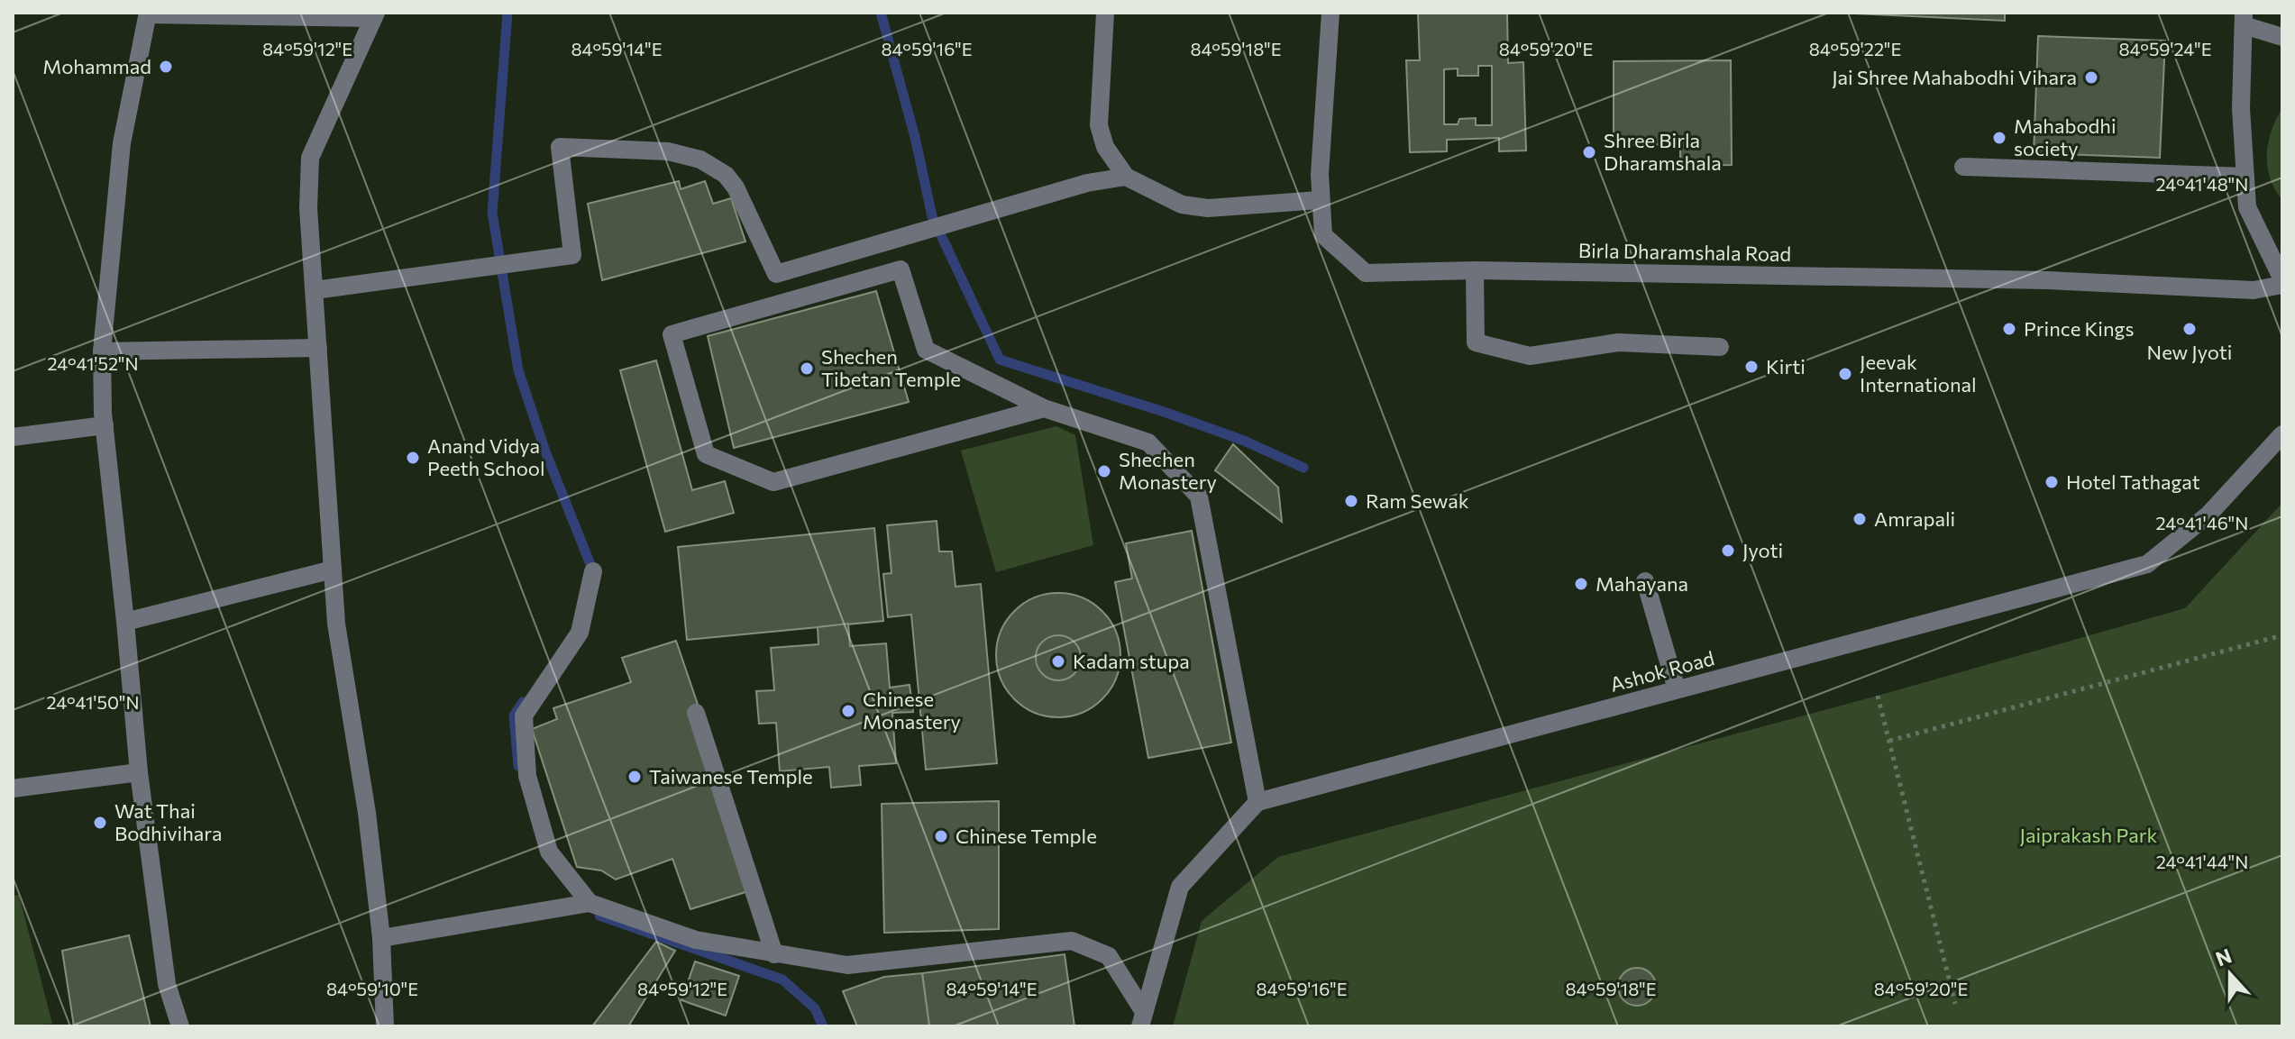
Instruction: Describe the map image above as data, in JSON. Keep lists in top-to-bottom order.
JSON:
{
  "streets": {
    "street": ["Birla Dharamshala Road", "Ashok Road"]
  },
  "parks": ["Jaiprakash Park"],
  "places": [
    "Mohammad",
    "Jai Shree Mahabodhi Vihara",
    "Mahabodhi society",
    "Shree Birla Dharamshala",
    "Prince Kings",
    "New Jyoti",
    "Kirti",
    "Shechen Tibetan Temple",
    "Jeevak International",
    "Anand Vidya Peeth School",
    "Shechen Monastery",
    "Hotel Tathagat",
    "Ram Sewak",
    "Amrapali",
    "Jyoti",
    "Mahayana",
    "Kadam stupa",
    "Chinese Monastery",
    "Taiwanese Temple",
    "Wat Thai Bodhivihara",
    "Chinese Temple"
  ],
  "north": "top",
  "coordinates": [
    "84°59'12\"E",
    "84°59'14\"E",
    "84°59'16\"E",
    "84°59'18\"E",
    "84°59'20\"E",
    "84°59'24\"E",
    "84°59'22\"E",
    "24°41'48\"N",
    "24°41'52\"N",
    "24°41'46\"N",
    "24°41'50\"N",
    "24°41'44\"N",
    "84°59'10\"E"
  ]
}
